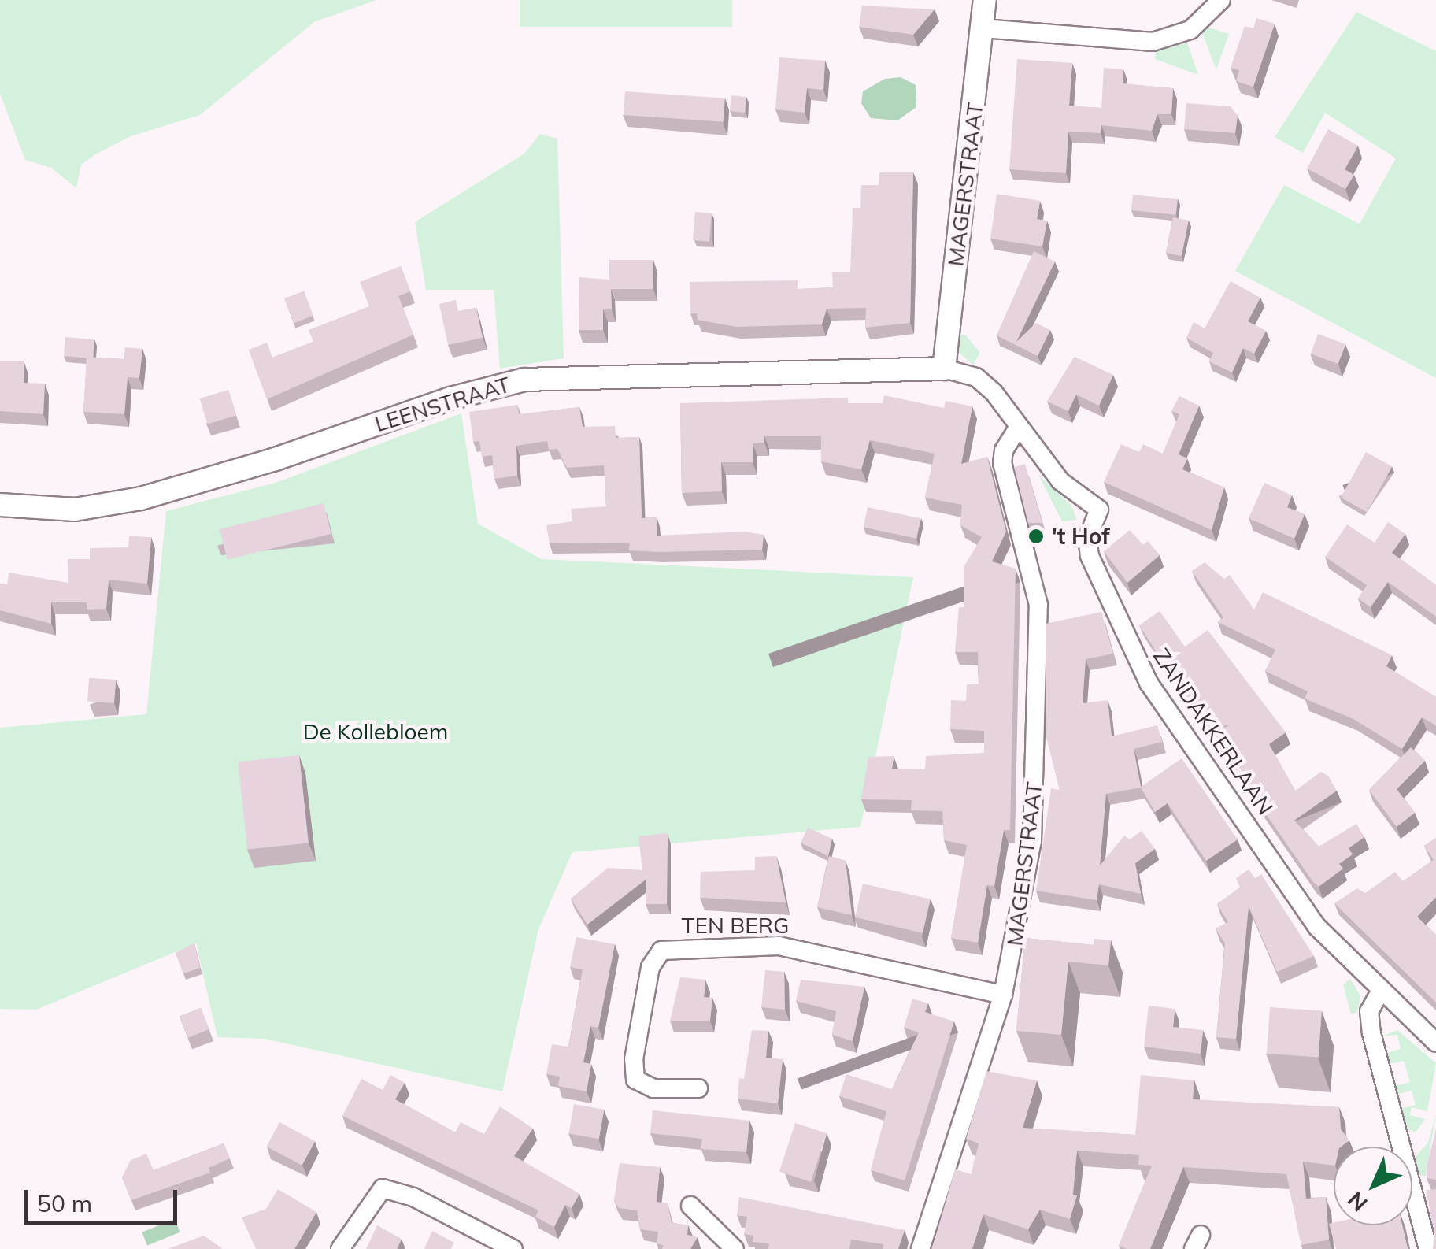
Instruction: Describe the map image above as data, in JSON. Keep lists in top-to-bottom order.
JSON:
{
  "streets": {
    "street": [
      "MAGERSTRAAT",
      "LEENSTRAAT",
      "ZANDAKKERLAAN",
      "TEN BERG"
    ]
  },
  "crossings": [
    ["MAGERSTRAAT", "LEENSTRAAT"],
    ["MAGERSTRAAT", "ZANDAKKERLAAN"],
    ["MAGERSTRAAT", "TEN BERG"],
    ["LEENSTRAAT", "ZANDAKKERLAAN"]
  ],
  "parks": ["De Kollebloem"],
  "places": ["'t Hof"],
  "scale_bar": "50 m",
  "north": "bottom left"
}
